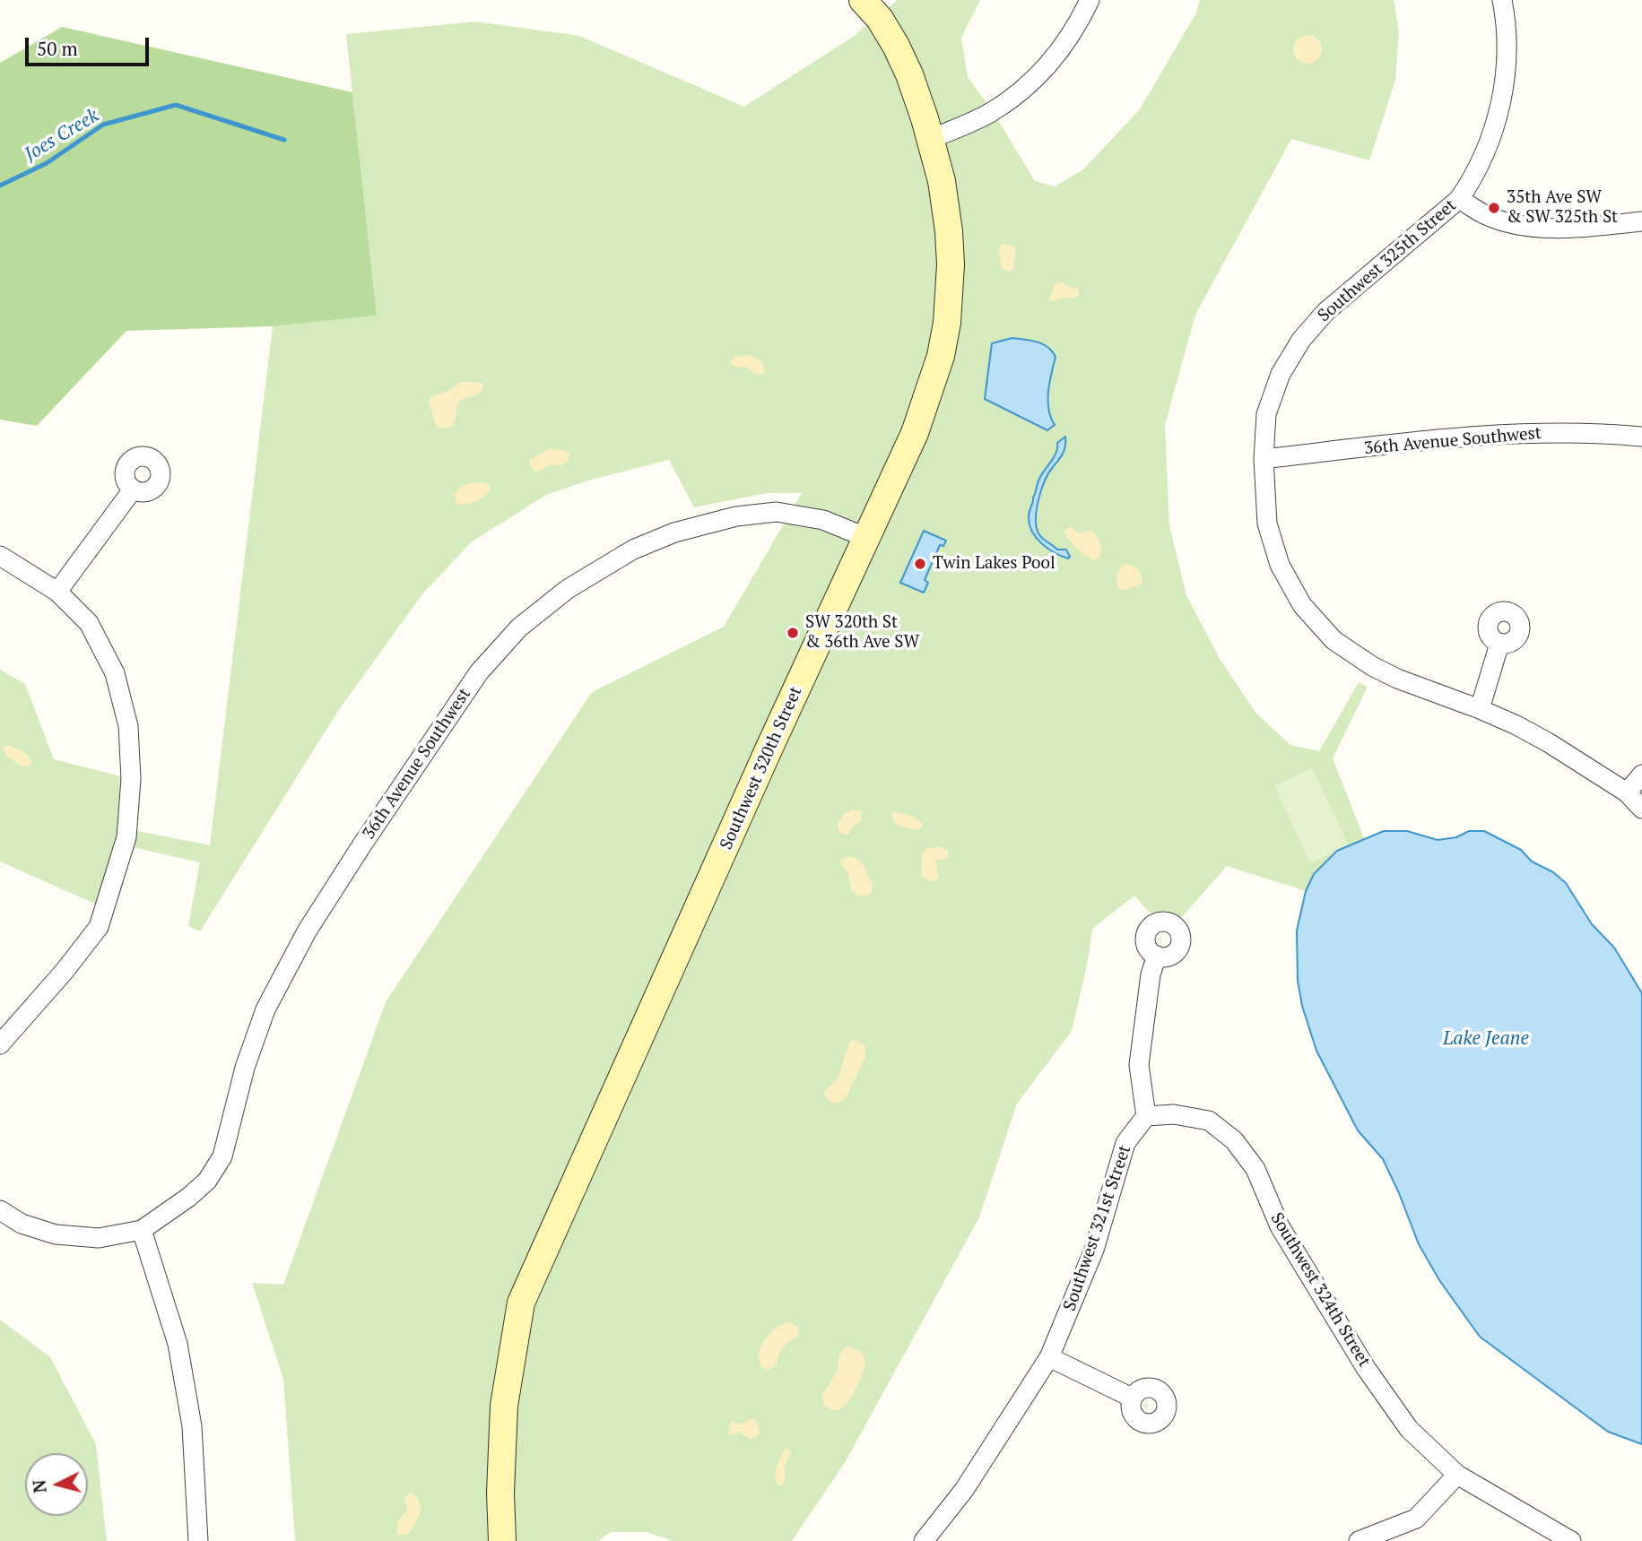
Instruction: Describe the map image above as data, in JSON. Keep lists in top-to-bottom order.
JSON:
{
  "streets": {
    "main road": ["Southwest 320th Street"],
    "street": [
      "Southwest 325th Street",
      "36th Avenue Southwest",
      "Southwest 321st Street",
      "Southwest 324th Street"
    ]
  },
  "crossings": [
    ["Southwest 325th Street", "36th Avenue Southwest"],
    ["36th Avenue Southwest", "Southwest 320th Street"],
    ["Southwest 321st Street", "Southwest 324th Street"]
  ],
  "water": ["Joes Creek", "Lake Jeane"],
  "places": ["35th Ave SW & SW 325th St", "Twin Lakes Pool", "SW 320th St & 36th Ave SW"],
  "scale_bar": "50 m",
  "north": "left"
}
